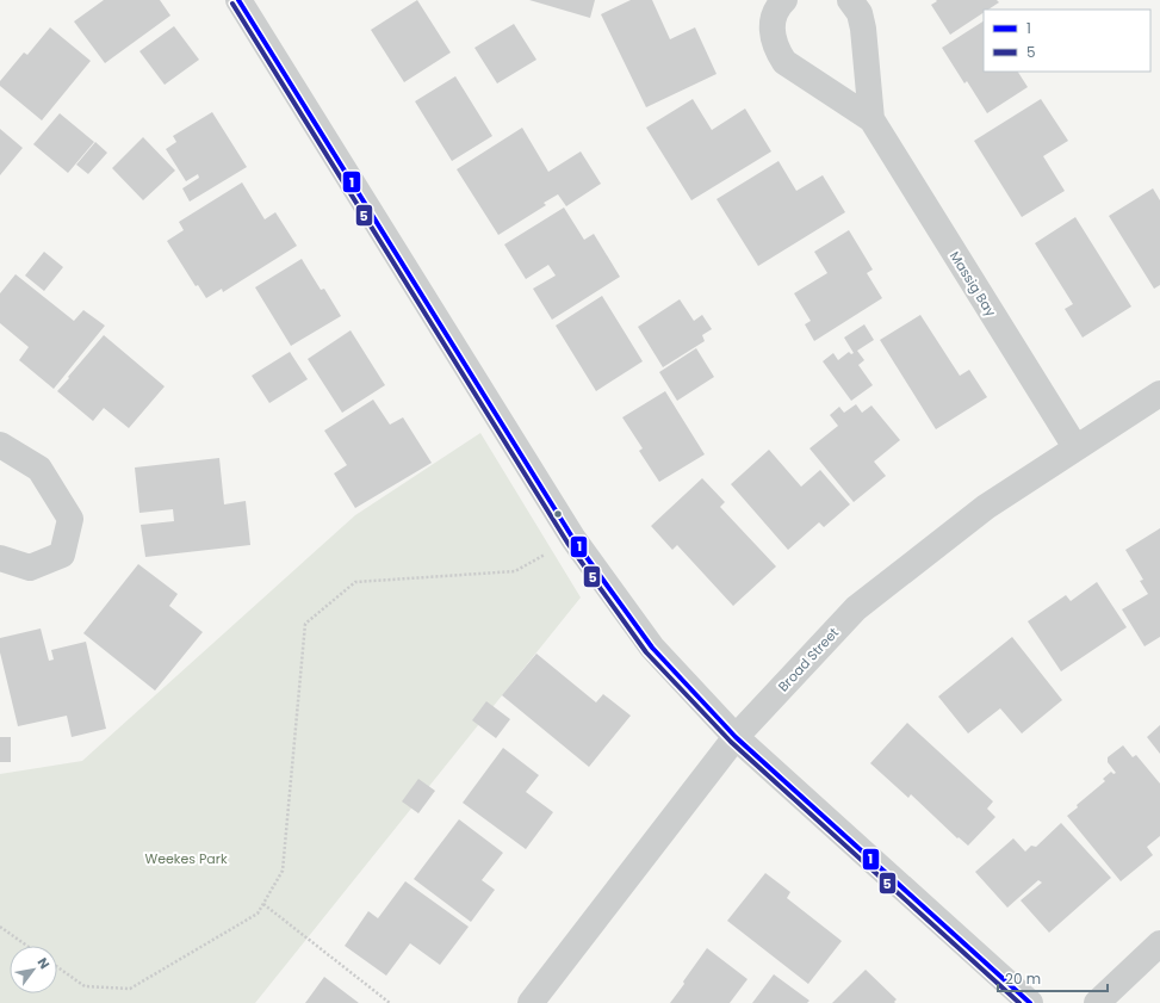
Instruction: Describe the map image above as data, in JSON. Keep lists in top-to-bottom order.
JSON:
{
  "streets": {
    "street": ["Massig Bay", "Broad Street"]
  },
  "crossings": [
    ["Massig Bay", "Broad Street"]
  ],
  "parks": ["Weekes Park"],
  "lines": ["transit line 1", "transit line 5"],
  "legend": ["1", "5"],
  "scale_bar": "20 m",
  "north": "top right"
}
